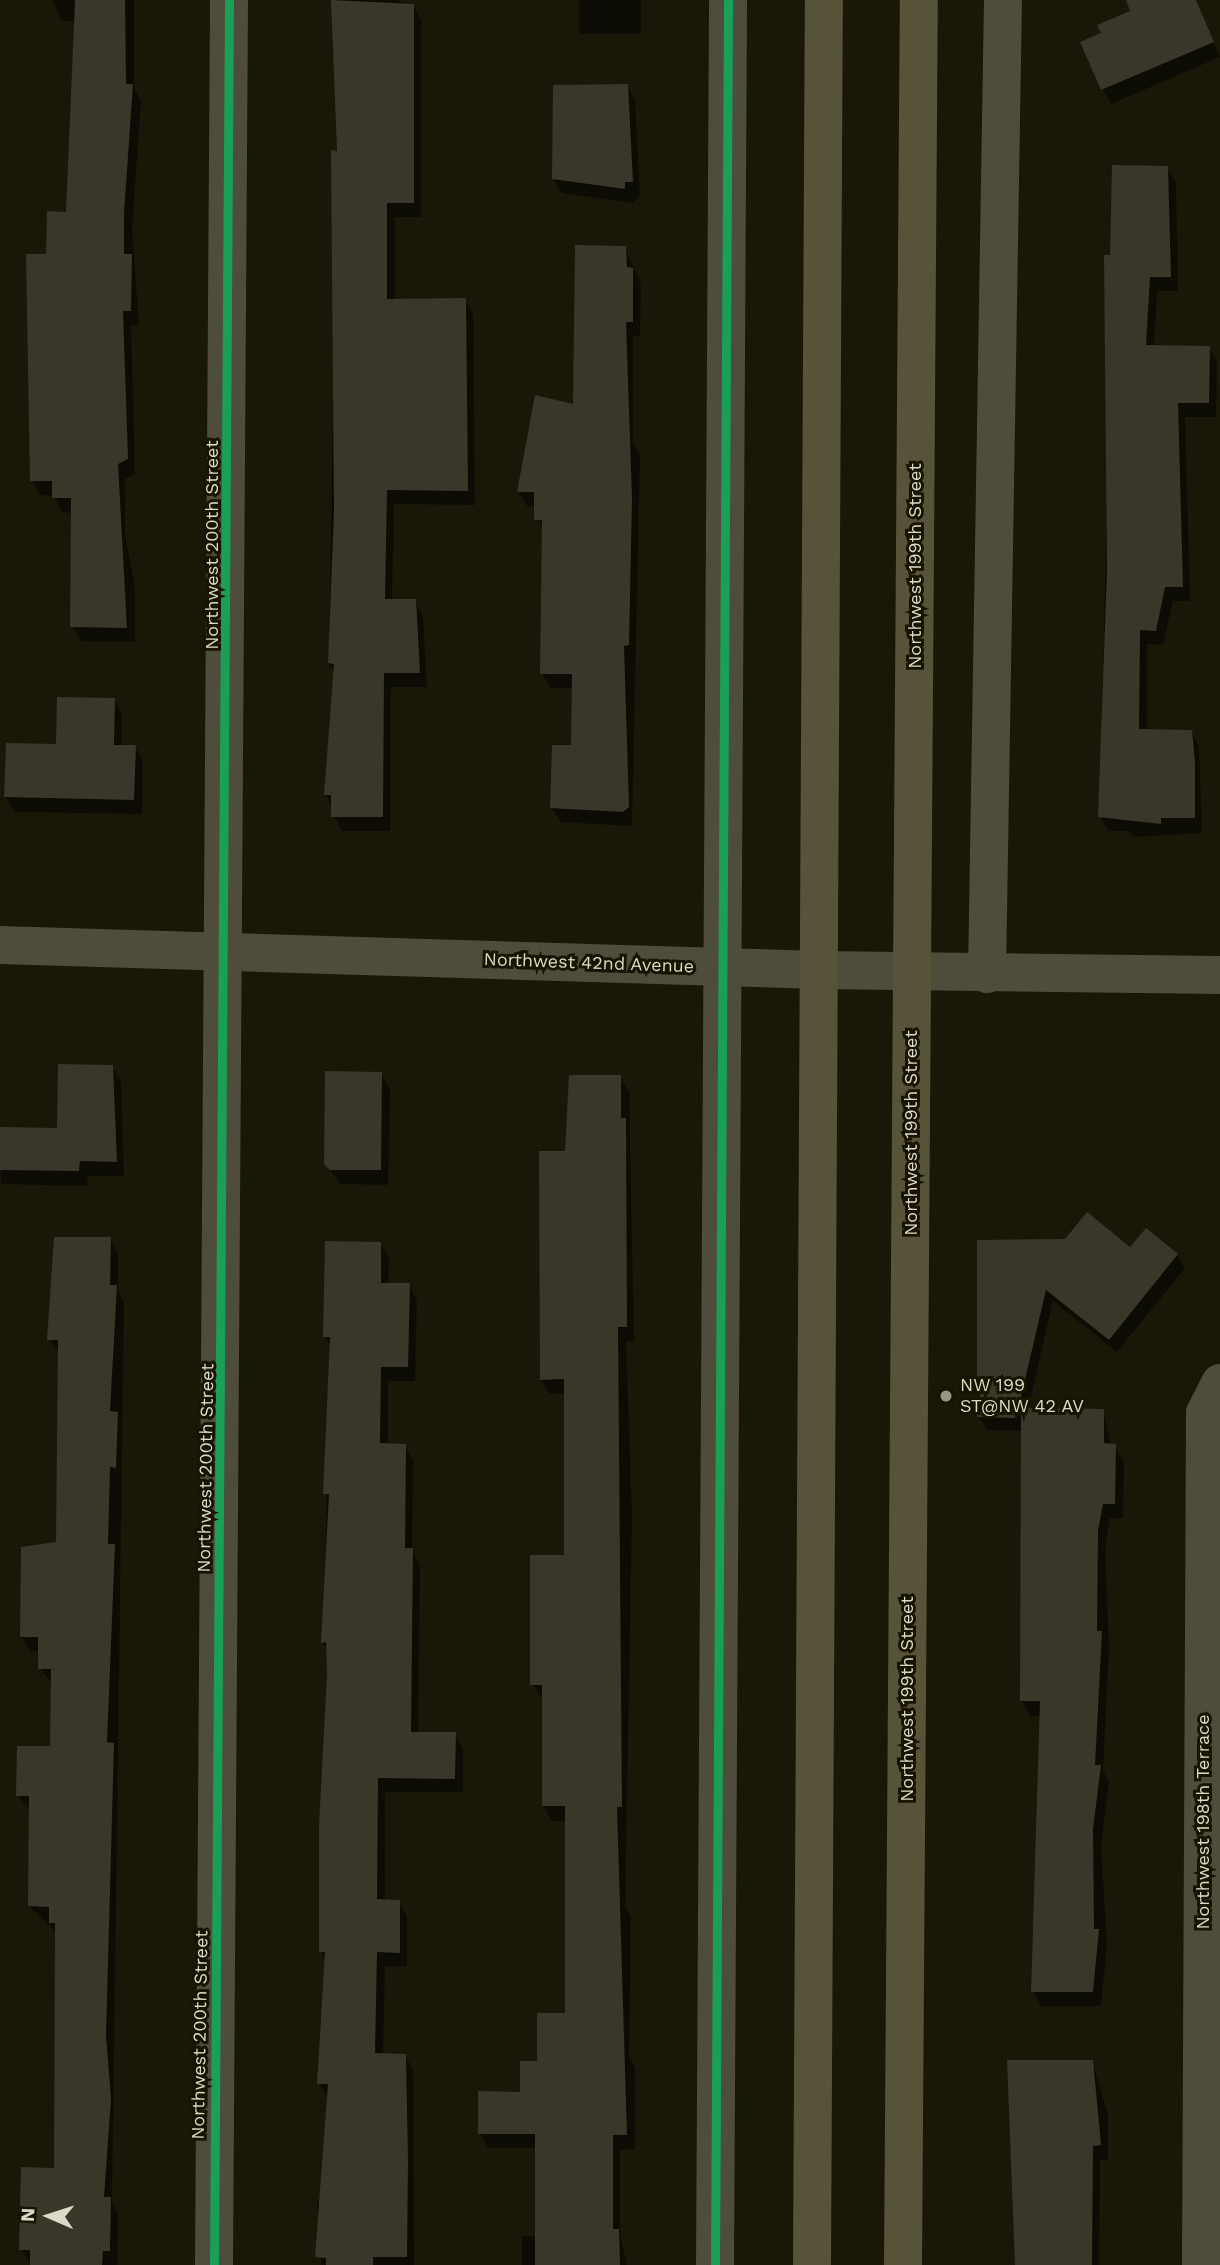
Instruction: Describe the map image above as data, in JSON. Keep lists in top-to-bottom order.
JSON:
{
  "streets": {
    "main road": ["Northwest 199th Street"],
    "street": ["Northwest 200th Street", "Northwest 42nd Avenue", "Northwest 198th Terrace"]
  },
  "crossings": [
    ["Northwest 200th Street", "Northwest 42nd Avenue"],
    ["Northwest 199th Street", "Northwest 42nd Avenue"]
  ],
  "places": ["NW 199 ST@NW 42 AV"],
  "north": "left"
}
